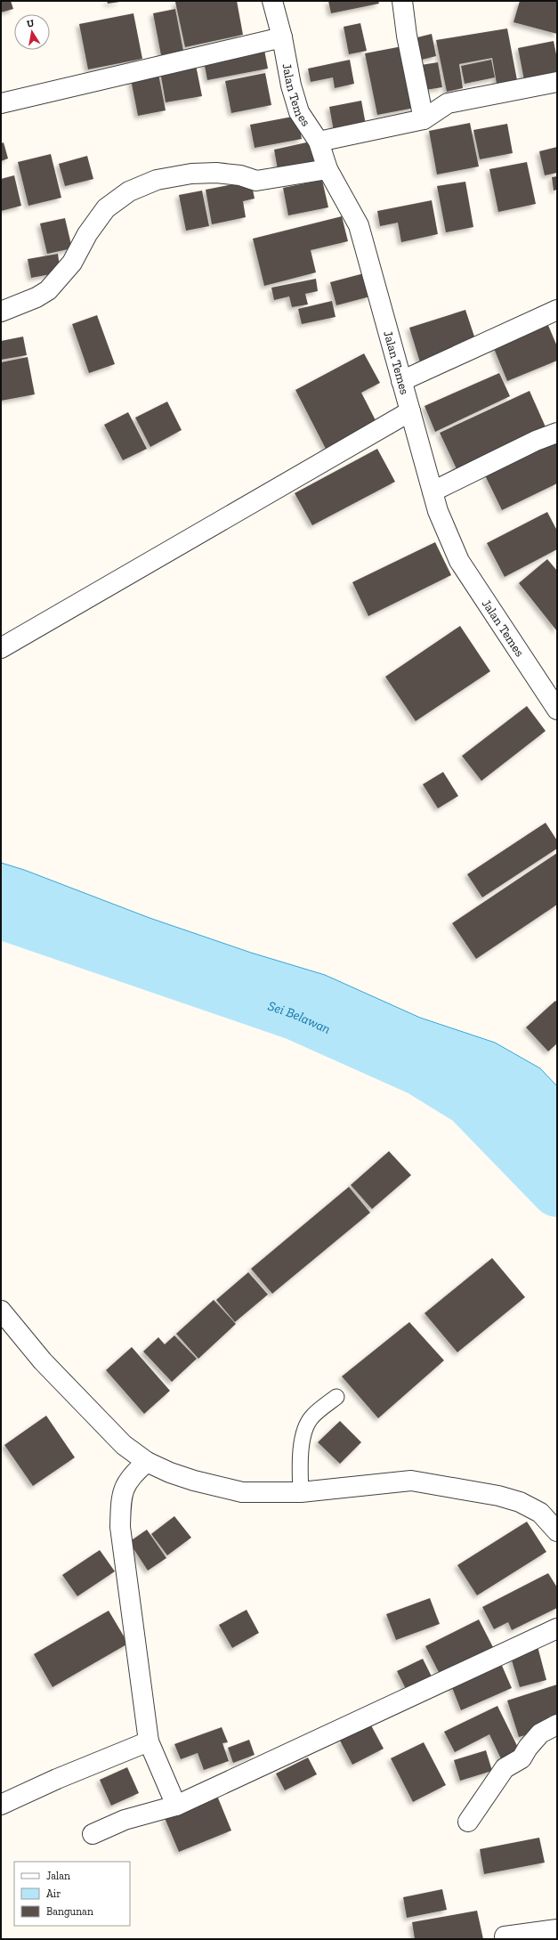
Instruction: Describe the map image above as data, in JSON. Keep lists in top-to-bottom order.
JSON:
{
  "streets": {
    "street": ["Jalan Temes"]
  },
  "water": ["Sei Belawan"],
  "legend": ["Jalan", "Air", "Bangunan"],
  "north": "top"
}
